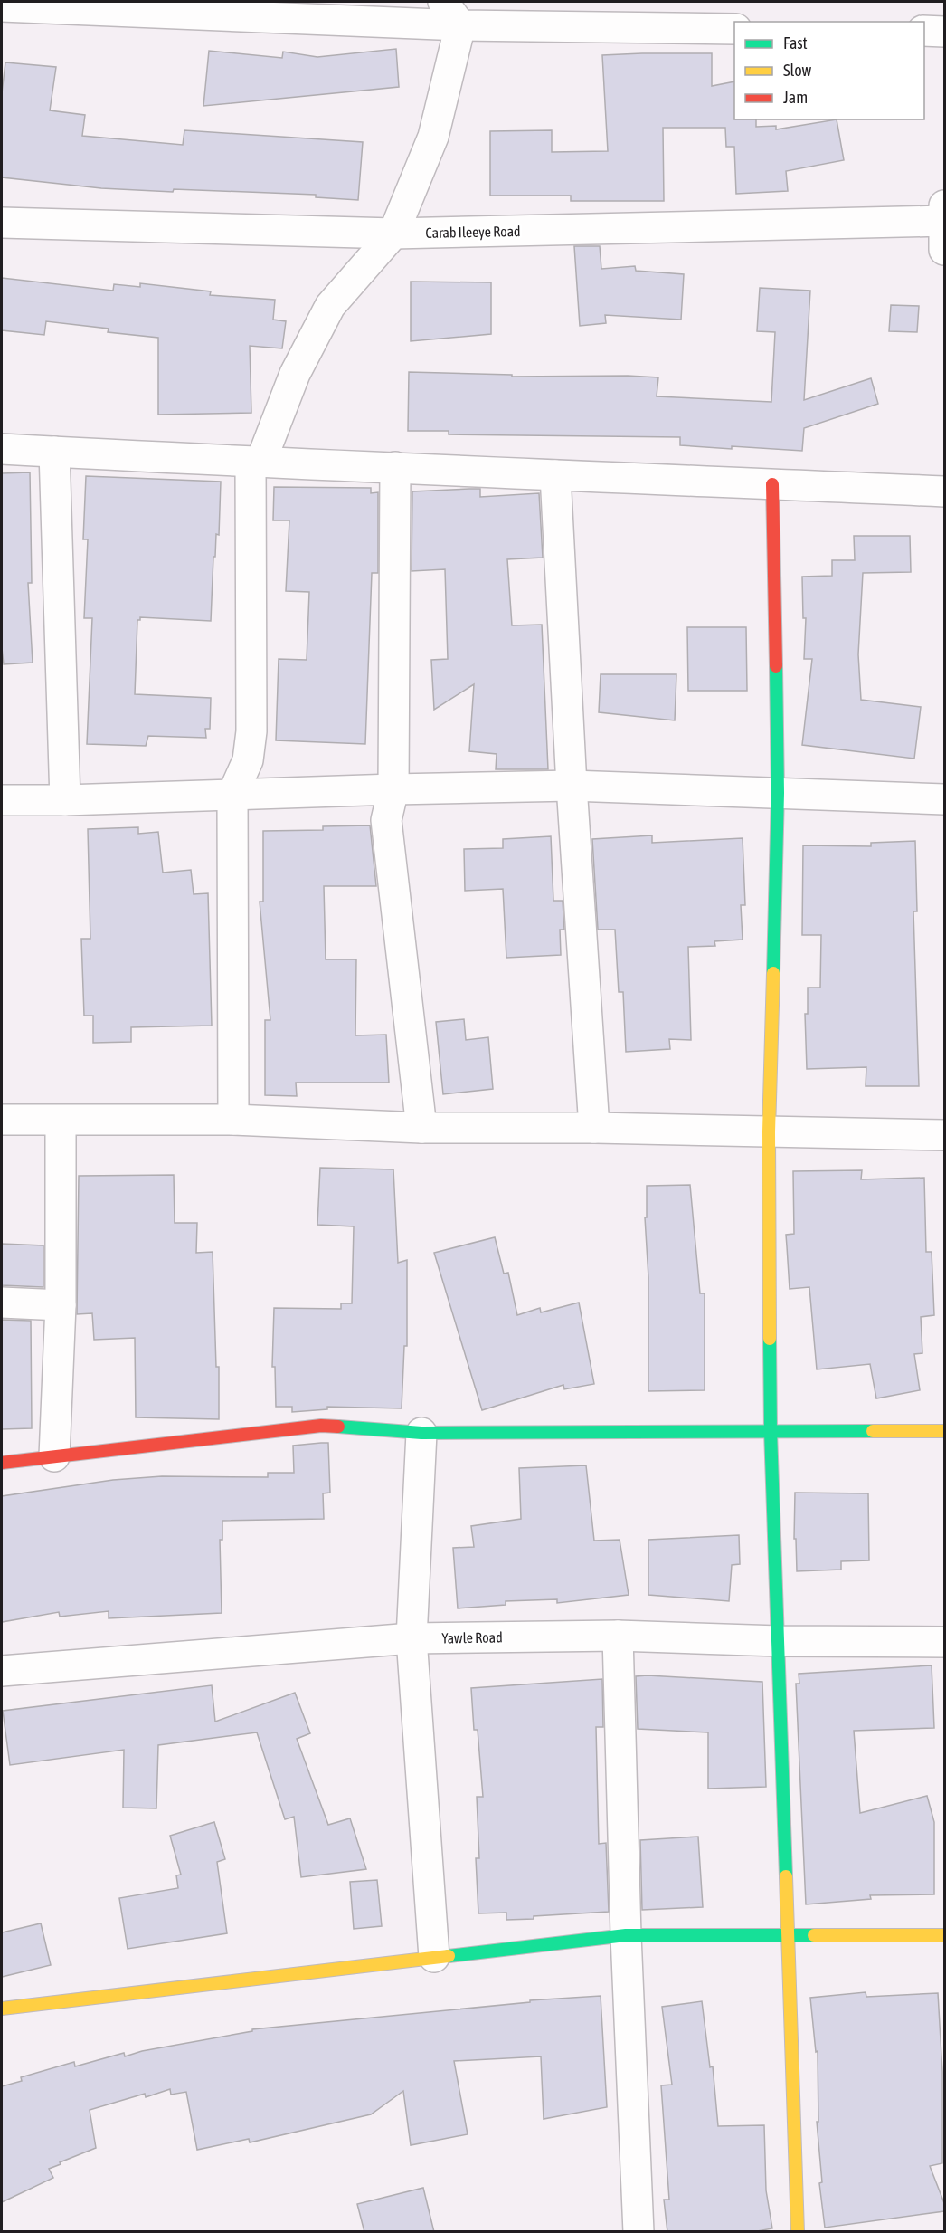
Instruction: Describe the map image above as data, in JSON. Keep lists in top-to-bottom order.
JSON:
{
  "streets": {
    "street": ["Carab Ileeye Road", "Yawle Road"]
  },
  "legend": ["Fast", "Slow", "Jam"]
}
